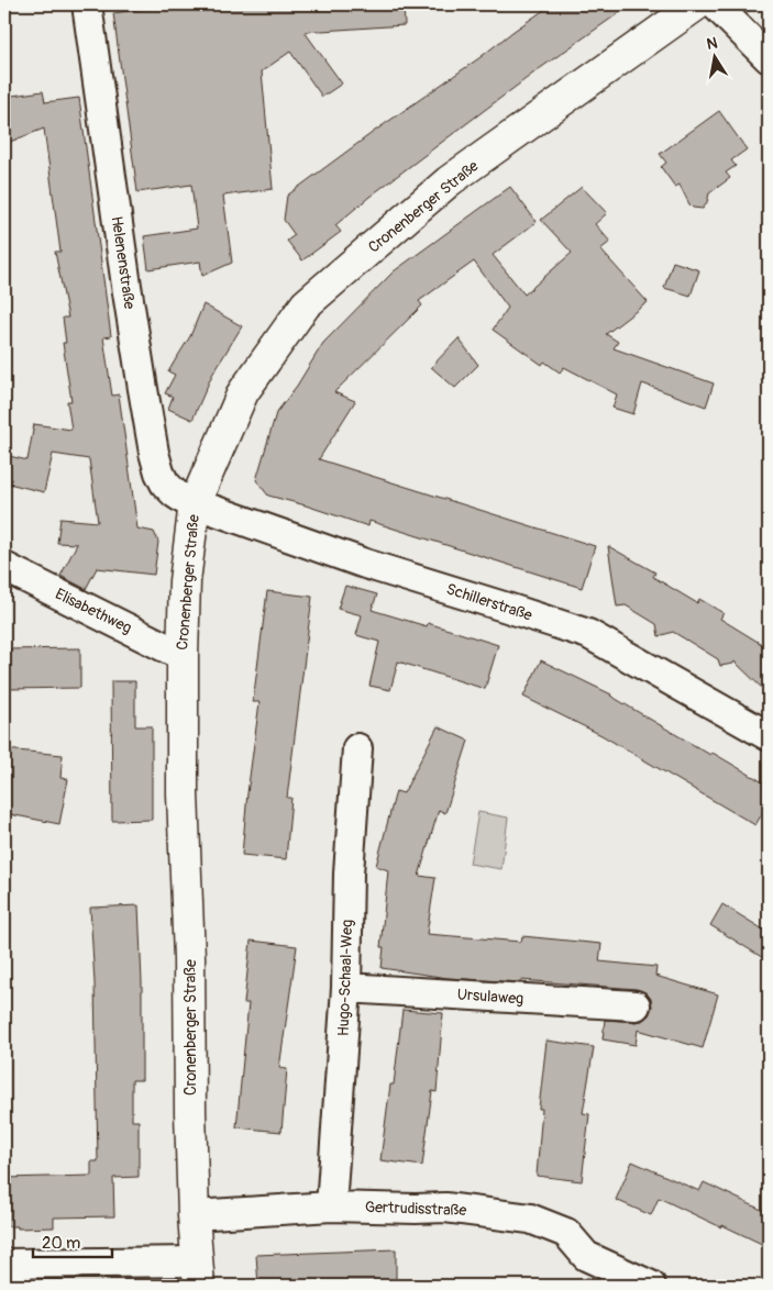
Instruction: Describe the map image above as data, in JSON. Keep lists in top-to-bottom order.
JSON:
{
  "streets": {
    "main road": ["Cronenberger Straße"],
    "street": [
      "Helenenstraße",
      "Schillerstraße",
      "Elisabethweg",
      "Hugo-Schaal-Weg",
      "Ursulaweg",
      "Gertrudisstraße"
    ]
  },
  "crossings": [
    ["Cronenberger Straße", "Helenenstraße"],
    ["Cronenberger Straße", "Schillerstraße"],
    ["Cronenberger Straße", "Elisabethweg"],
    ["Cronenberger Straße", "Gertrudisstraße"],
    ["Helenenstraße", "Schillerstraße"],
    ["Hugo-Schaal-Weg", "Ursulaweg"],
    ["Hugo-Schaal-Weg", "Gertrudisstraße"]
  ],
  "scale_bar": "20 m",
  "north": "top"
}
